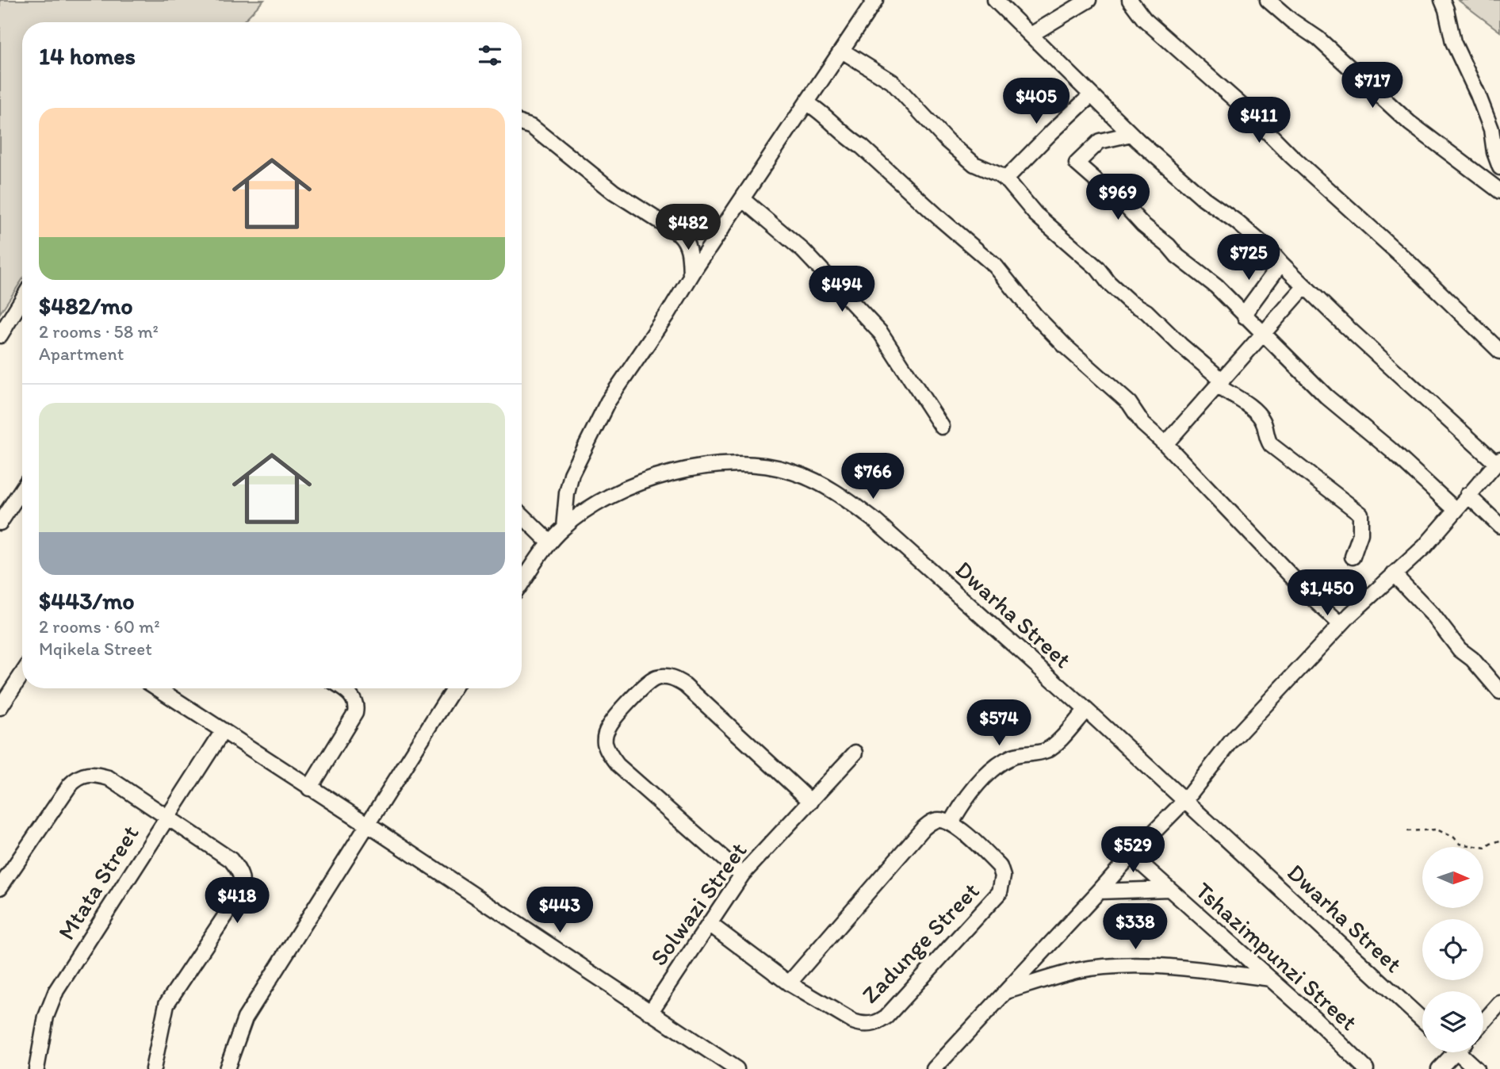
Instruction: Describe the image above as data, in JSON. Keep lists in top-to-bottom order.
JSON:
{
  "streets": {
    "street": [
      "Dwarha Street",
      "Mtata Street",
      "Solwazi Street",
      "Zadunge Street",
      "Tshazimpunzi Street"
    ]
  },
  "crossings": [
    ["Solwazi Street", "Zadunge Street"]
  ],
  "north": "right",
  "page": {
    "heading": "14 homes",
    "price": [
      "$717",
      "$405",
      "$411",
      "$969",
      "$482",
      "$725",
      "$494",
      "$766",
      "$1,450",
      "$574",
      "$529",
      "$418",
      "$443",
      "$338"
    ],
    "list": [
      {
        "name": "$482/mo",
        "note": "2 rooms · 58 m² · Apartment"
      },
      {
        "name": "$443/mo",
        "note": "2 rooms · 60 m² · Mqikela Street"
      }
    ]
  }
}
